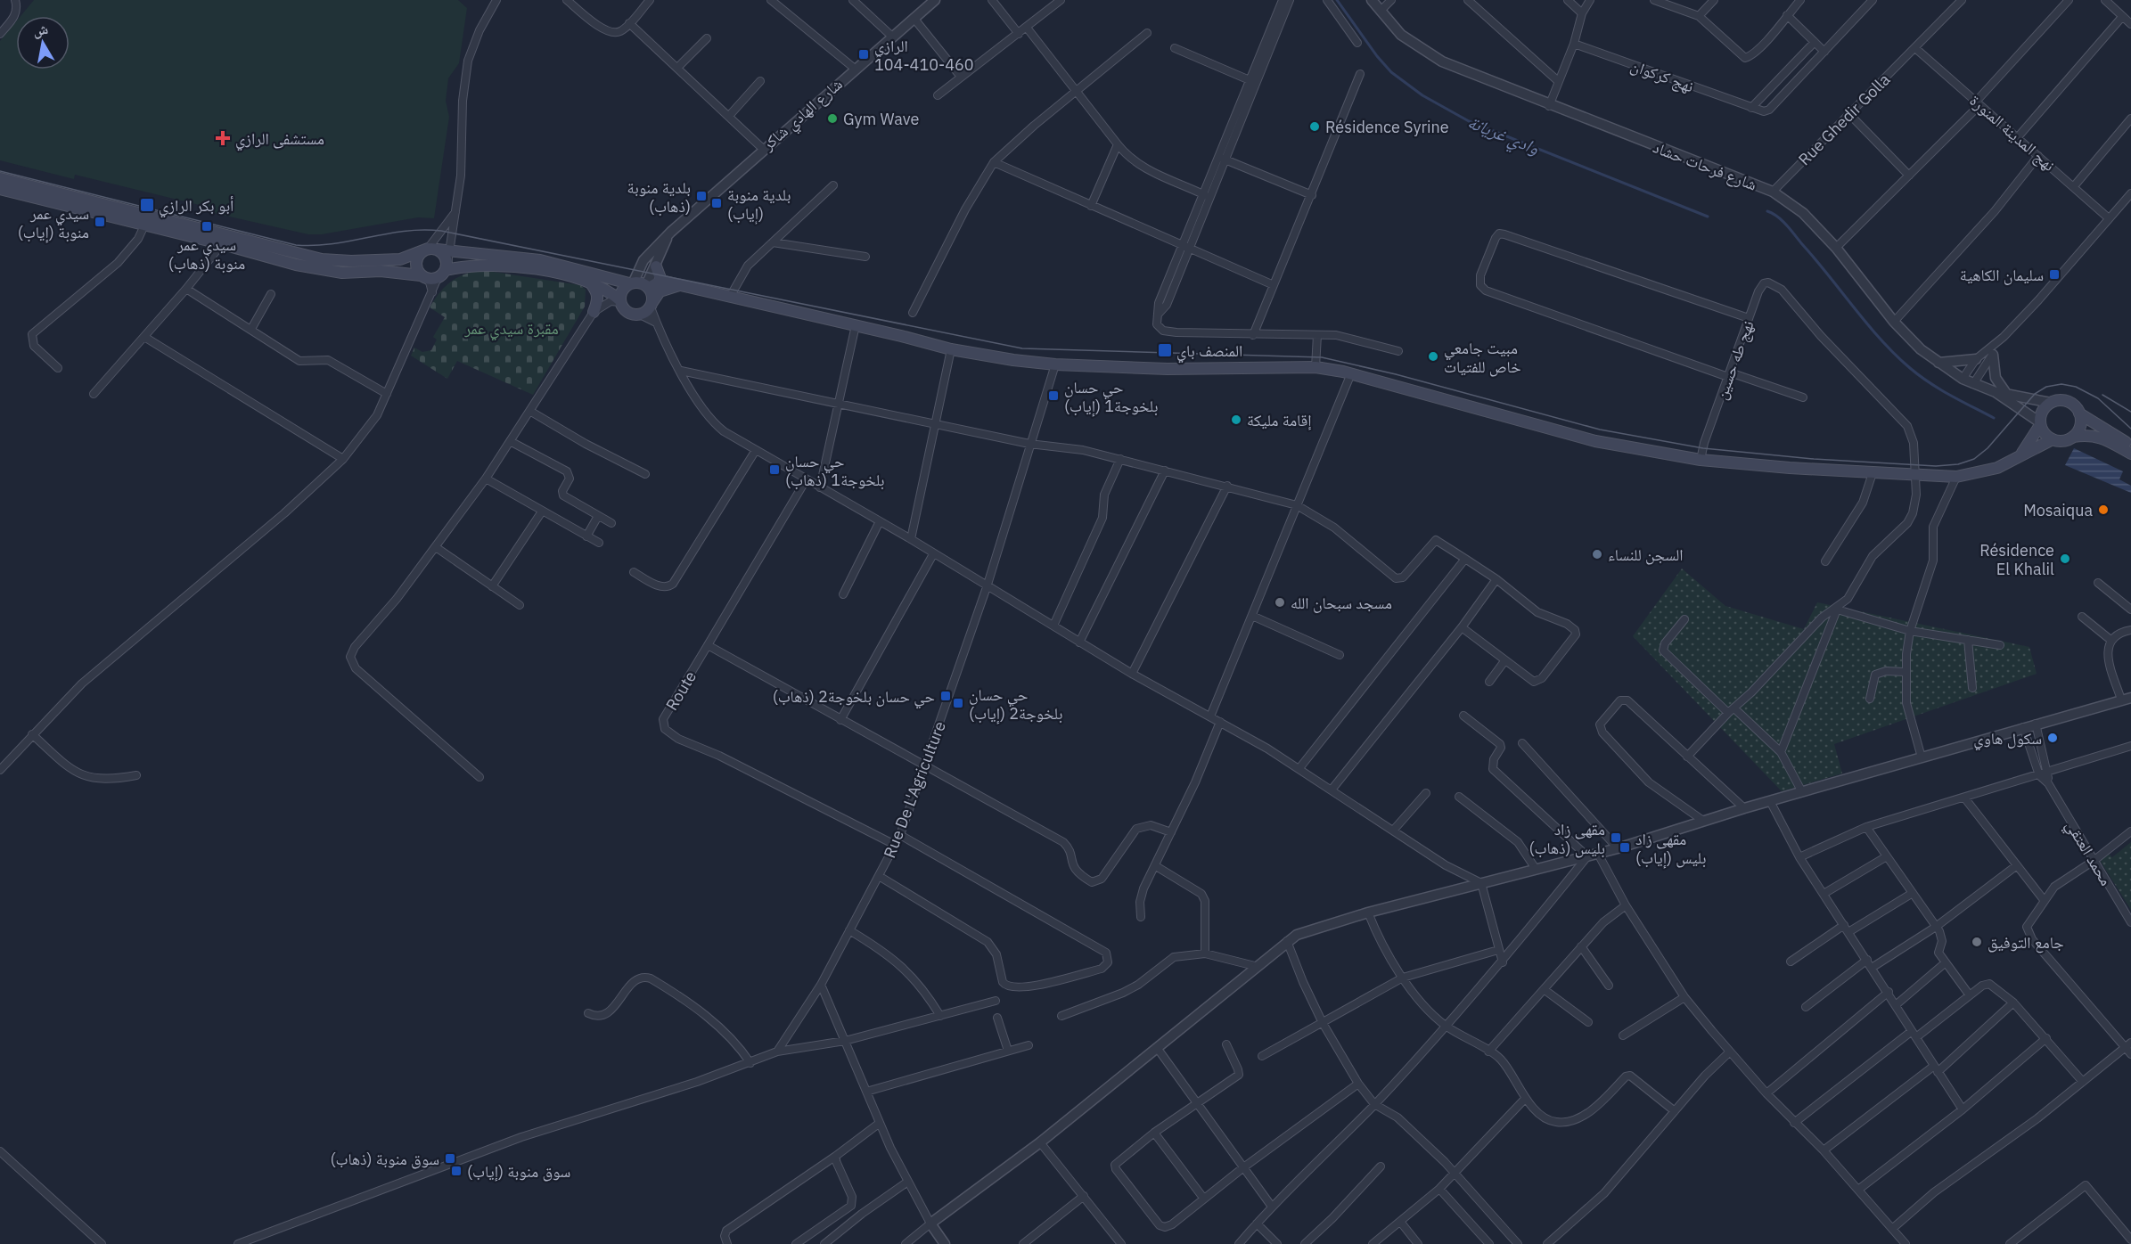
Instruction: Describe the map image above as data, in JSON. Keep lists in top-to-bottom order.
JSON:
{
  "streets": {
    "street": [
      "نهج كركوان",
      "شارع الهادي شاكر",
      "Rue Ghedir Golla",
      "نهج المدينة المنورة",
      "شارع فرحات حشاد",
      "نهج طه حسين",
      "Route",
      "Rue De L'Agriculture",
      "محمد العتقي"
    ]
  },
  "crossings": [
    ["Rue Ghedir Golla", "نهج المدينة المنورة"],
    ["Rue Ghedir Golla", "شارع فرحات حشاد"],
    ["Route", "Rue De L'Agriculture"]
  ],
  "water": ["وادي غريانة"],
  "parks": ["مقبرة سيدي عمر"],
  "places": {
    "transit": [
      "الرازي 104-410-460",
      "بلدية منوبة (ذهاب)",
      "بلدية منوبة (إياب)",
      "أبو بكر الرازي",
      "سيدي عمر منوبة (إياب)",
      "سيدي عمر منوبة (ذهاب)",
      "سليمان الكاهية",
      "المنصف باي",
      "حي حسان بلخوجة1 (إياب)",
      "حي حسان بلخوجة1 (ذهاب)",
      "حي حسان بلخوجة2 (ذهاب)",
      "حي حسان بلخوجة2 (إياب)",
      "مقهى زاد بليس (ذهاب)",
      "مقهى زاد بليس (إياب)",
      "سوق منوبة (ذهاب)",
      "سوق منوبة (إياب)"
    ],
    "other": [
      "Gym Wave",
      "Résidence Syrine",
      "مبيت جامعي خاص للفتيات",
      "إقامة مليكة",
      "Mosaiqua",
      "السجن للنساء",
      "Résidence El Khalil",
      "مسجد سبحان الله",
      "سكول هاوي",
      "جامع التوفيق"
    ],
    "health": ["مستشفى الرازي"]
  },
  "north": "top"
}
